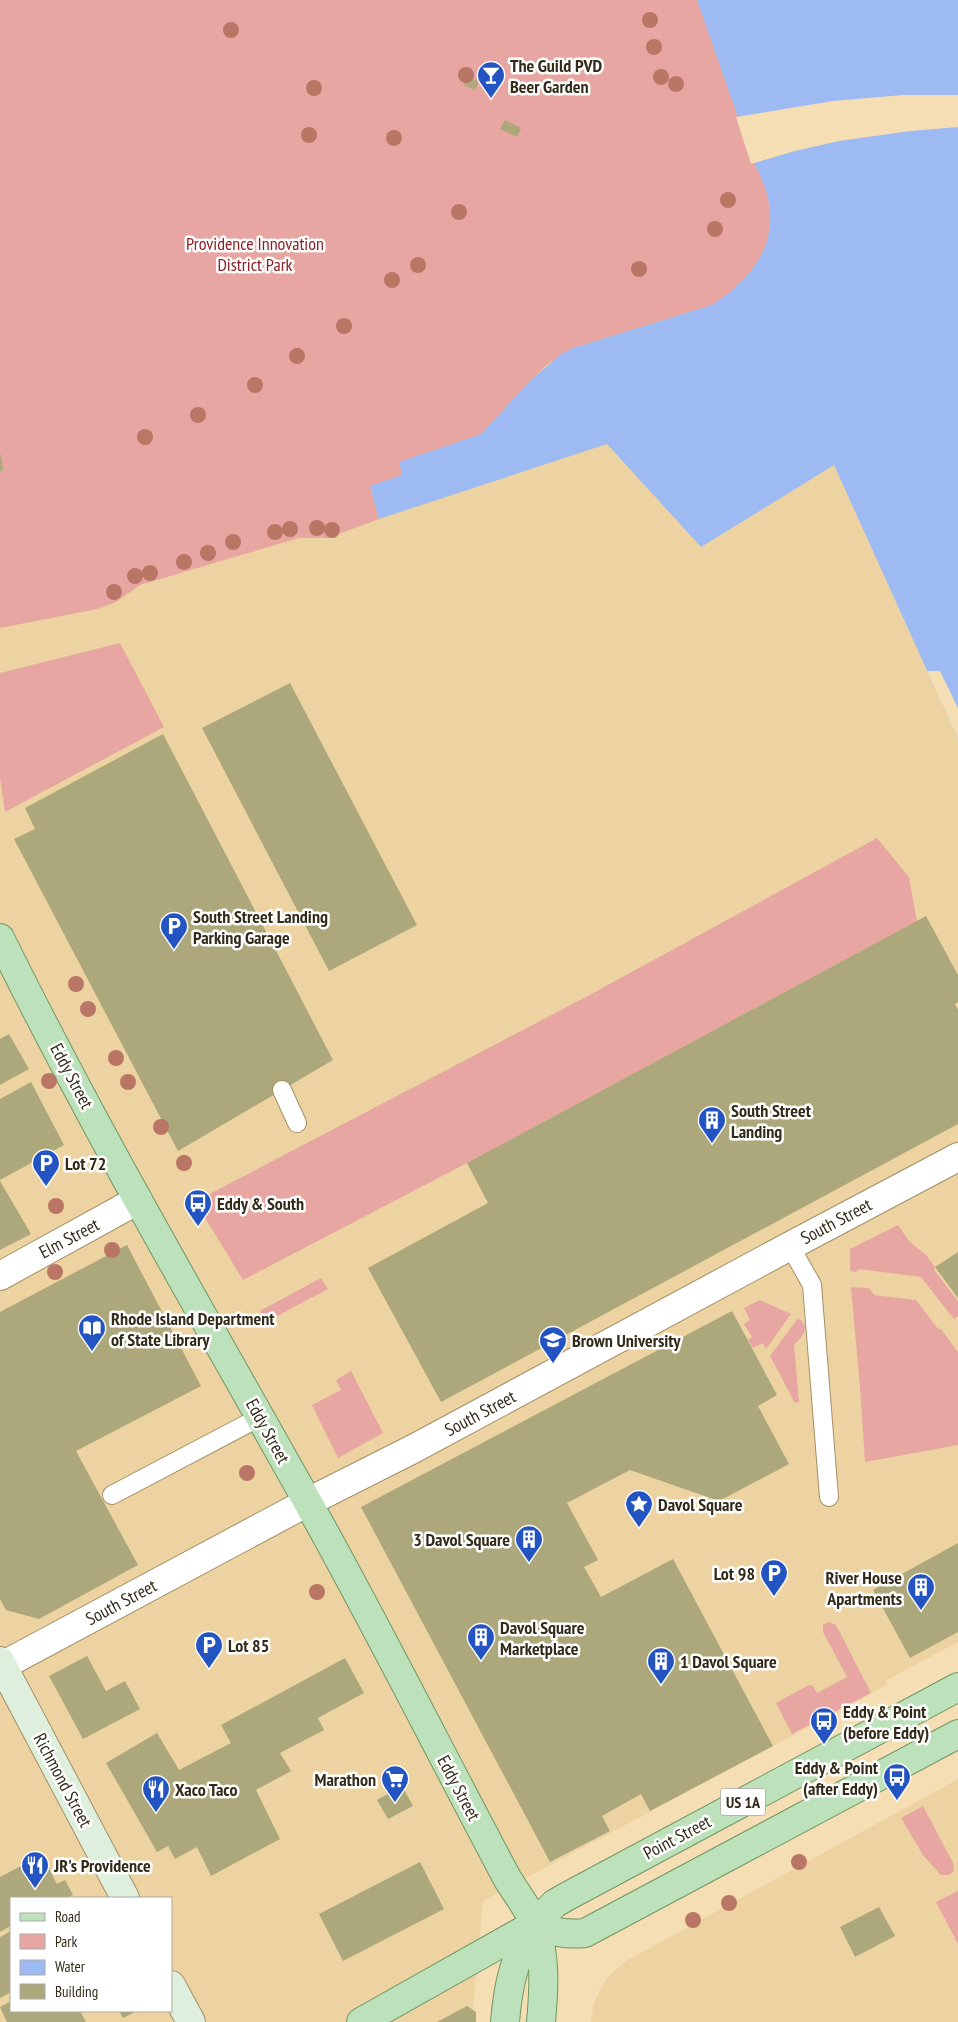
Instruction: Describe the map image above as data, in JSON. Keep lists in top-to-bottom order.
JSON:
{
  "streets": {
    "main road": ["Eddy Street", "US 1A", "Point Street"],
    "street": ["South Street", "Elm Street", "Richmond Street"]
  },
  "crossings": [
    ["Eddy Street", "South Street"],
    ["Eddy Street", "Elm Street"],
    ["Eddy Street", "US 1A"],
    ["Eddy Street", "Point Street"],
    ["South Street", "Richmond Street"],
    ["US 1A", "Point Street"]
  ],
  "parks": ["Providence Innovation District Park"],
  "places": {
    "bar": ["The Guild PVD Beer Garden"],
    "parking": [
      "South Street Landing Parking Garage",
      "Lot 72",
      "Lot 98",
      "Lot 85"
    ],
    "building": [
      "South Street Landing",
      "3 Davol Square",
      "River House Apartments",
      "Davol Square Marketplace",
      "1 Davol Square"
    ],
    "bus stop": ["Eddy & South", "Eddy & Point (before Eddy)", "Eddy & Point (after Eddy)"],
    "library": ["Rhode Island Department of State Library"],
    "school or university": ["Brown University"],
    "place": ["Davol Square"],
    "supermarket": ["Marathon"],
    "restaurant": ["Xaco Taco", "JR's Providence"]
  },
  "legend": [
    "Road",
    "Park",
    "Water",
    "Building"
  ]
}
